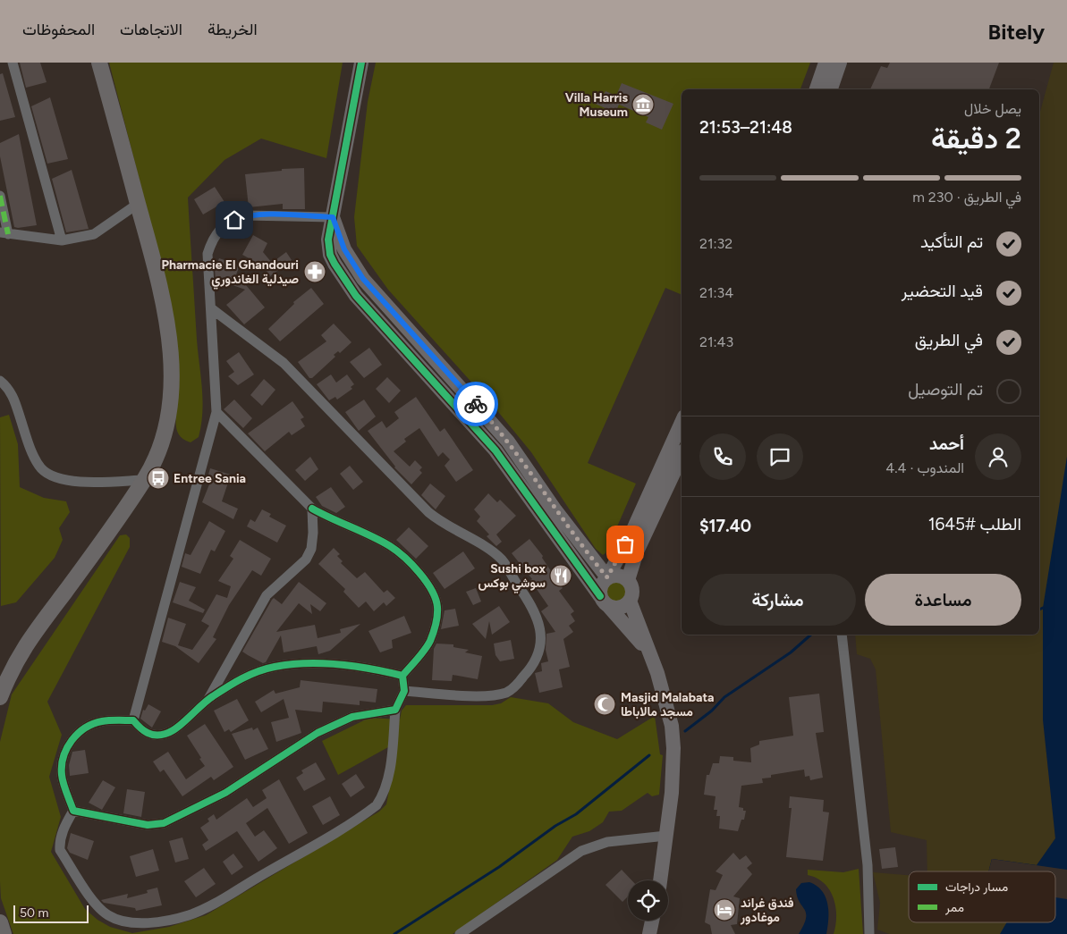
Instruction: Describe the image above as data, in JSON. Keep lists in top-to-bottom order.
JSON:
{
  "places": {
    "museum": ["Villa Harris Museum"],
    "pharmacy": ["Pharmacie El Ghandouri صيدلية الغاندوري"],
    "bus stop": ["Entree Sania"],
    "restaurant": ["Sushi box سوشي بوكس"],
    "mosque": ["Masjid Malabata مسجد مالاباطا"],
    "hotel": ["فندق غراند موغادور"]
  },
  "legend": ["مسار دراجات", "ممر"],
  "scale_bar": "50 m",
  "page": {
    "header": "Bitely",
    "nav": ["الخريطة", "الاتجاهات", "المحفوظات"],
    "heading": ["2 دقيقة", "يصل خلال", "21:48–21:53"],
    "panel": [
      "أحمد",
      "المندوب · 4.4",
      "الطلب #1645",
      "$17.40"
    ],
    "bar": "في الطريق · 230 m",
    "list": [
      ["تم التأكيد", "21:32"],
      ["قيد التحضير", "21:34"],
      ["في الطريق", "21:43"],
      "تم التوصيل"
    ],
    "buttons": ["مساعدة", "مشاركة"],
    "scale": "50 m"
  }
}
